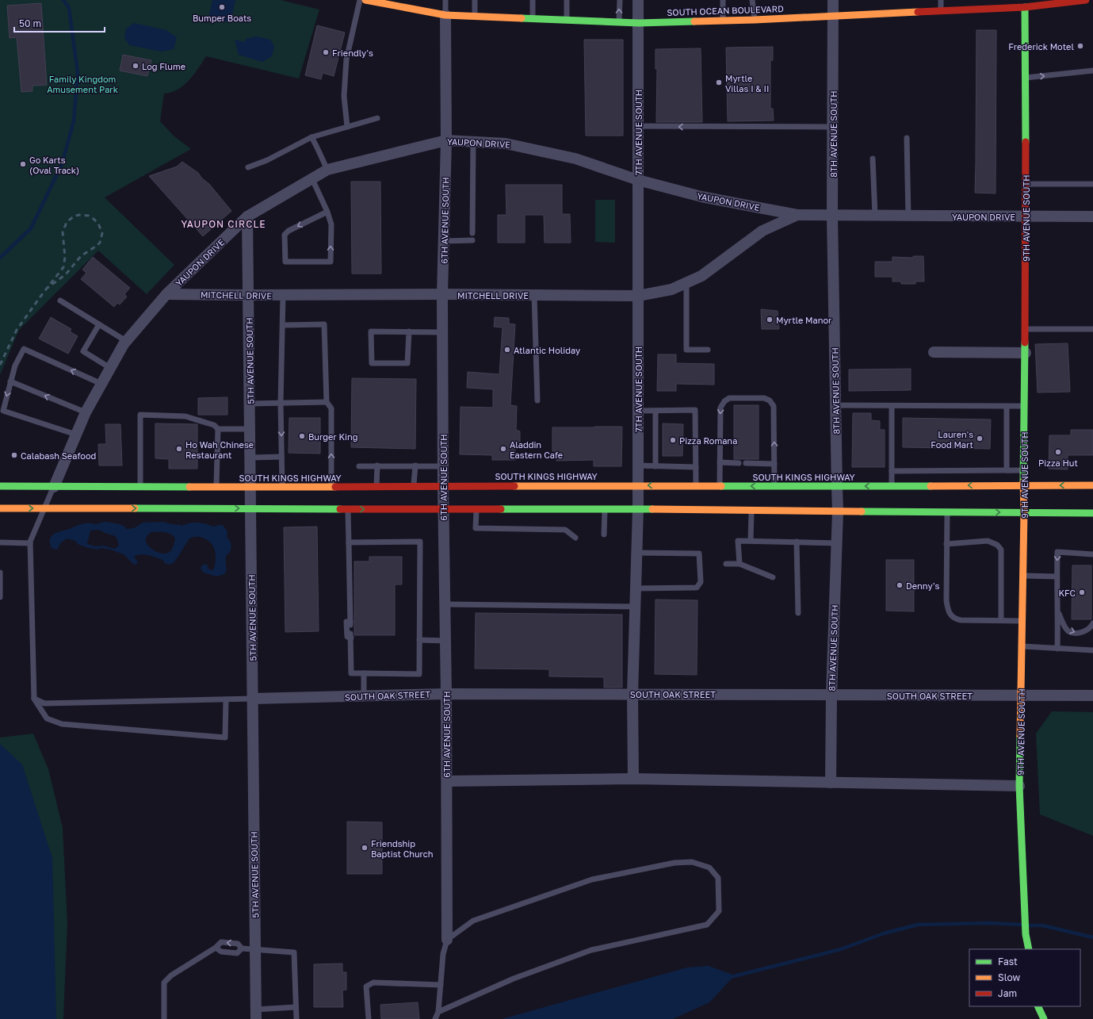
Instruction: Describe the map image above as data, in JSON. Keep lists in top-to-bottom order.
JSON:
{
  "streets": {
    "main road": ["SOUTH OCEAN BOULEVARD", "9TH AVENUE SOUTH", "SOUTH KINGS HIGHWAY"],
    "street": [
      "7TH AVENUE SOUTH",
      "8TH AVENUE SOUTH",
      "YAUPON DRIVE",
      "6TH AVENUE SOUTH",
      "MITCHELL DRIVE",
      "5TH AVENUE SOUTH",
      "SOUTH OAK STREET"
    ]
  },
  "crossings": [
    ["SOUTH OCEAN BOULEVARD", "7TH AVENUE SOUTH"],
    ["SOUTH OCEAN BOULEVARD", "8TH AVENUE SOUTH"],
    ["SOUTH OCEAN BOULEVARD", "9TH AVENUE SOUTH"],
    ["SOUTH OCEAN BOULEVARD", "6TH AVENUE SOUTH"],
    ["7TH AVENUE SOUTH", "YAUPON DRIVE"],
    ["7TH AVENUE SOUTH", "MITCHELL DRIVE"],
    ["7TH AVENUE SOUTH", "SOUTH KINGS HIGHWAY"],
    ["7TH AVENUE SOUTH", "SOUTH OAK STREET"],
    ["8TH AVENUE SOUTH", "YAUPON DRIVE"],
    ["8TH AVENUE SOUTH", "SOUTH KINGS HIGHWAY"],
    ["8TH AVENUE SOUTH", "SOUTH OAK STREET"],
    ["YAUPON DRIVE", "9TH AVENUE SOUTH"],
    ["YAUPON DRIVE", "6TH AVENUE SOUTH"],
    ["YAUPON DRIVE", "MITCHELL DRIVE"],
    ["YAUPON DRIVE", "5TH AVENUE SOUTH"],
    ["YAUPON DRIVE", "SOUTH KINGS HIGHWAY"],
    ["9TH AVENUE SOUTH", "SOUTH KINGS HIGHWAY"],
    ["9TH AVENUE SOUTH", "SOUTH OAK STREET"],
    ["6TH AVENUE SOUTH", "MITCHELL DRIVE"],
    ["6TH AVENUE SOUTH", "SOUTH KINGS HIGHWAY"],
    ["6TH AVENUE SOUTH", "SOUTH OAK STREET"],
    ["MITCHELL DRIVE", "5TH AVENUE SOUTH"],
    ["5TH AVENUE SOUTH", "SOUTH KINGS HIGHWAY"],
    ["5TH AVENUE SOUTH", "SOUTH OAK STREET"]
  ],
  "districts": ["YAUPON CIRCLE"],
  "parks": ["Family Kingdom Amusement Park"],
  "places": [
    "Bumper Boats",
    "Frederick Motel",
    "Friendly's",
    "Log Flume",
    "Myrtle Villas I & II",
    "Go Karts (Oval Track)",
    "Myrtle Manor",
    "Atlantic Holiday",
    "Burger King",
    "Lauren's Food Mart",
    "Pizza Romana",
    "Ho Wah Chinese Restaurant",
    "Aladdin Eastern Cafe",
    "Pizza Hut",
    "Calabash Seafood",
    "Denny's",
    "KFC",
    "Friendship Baptist Church"
  ],
  "legend": ["Fast", "Slow", "Jam"],
  "scale_bar": "50 m"
}
